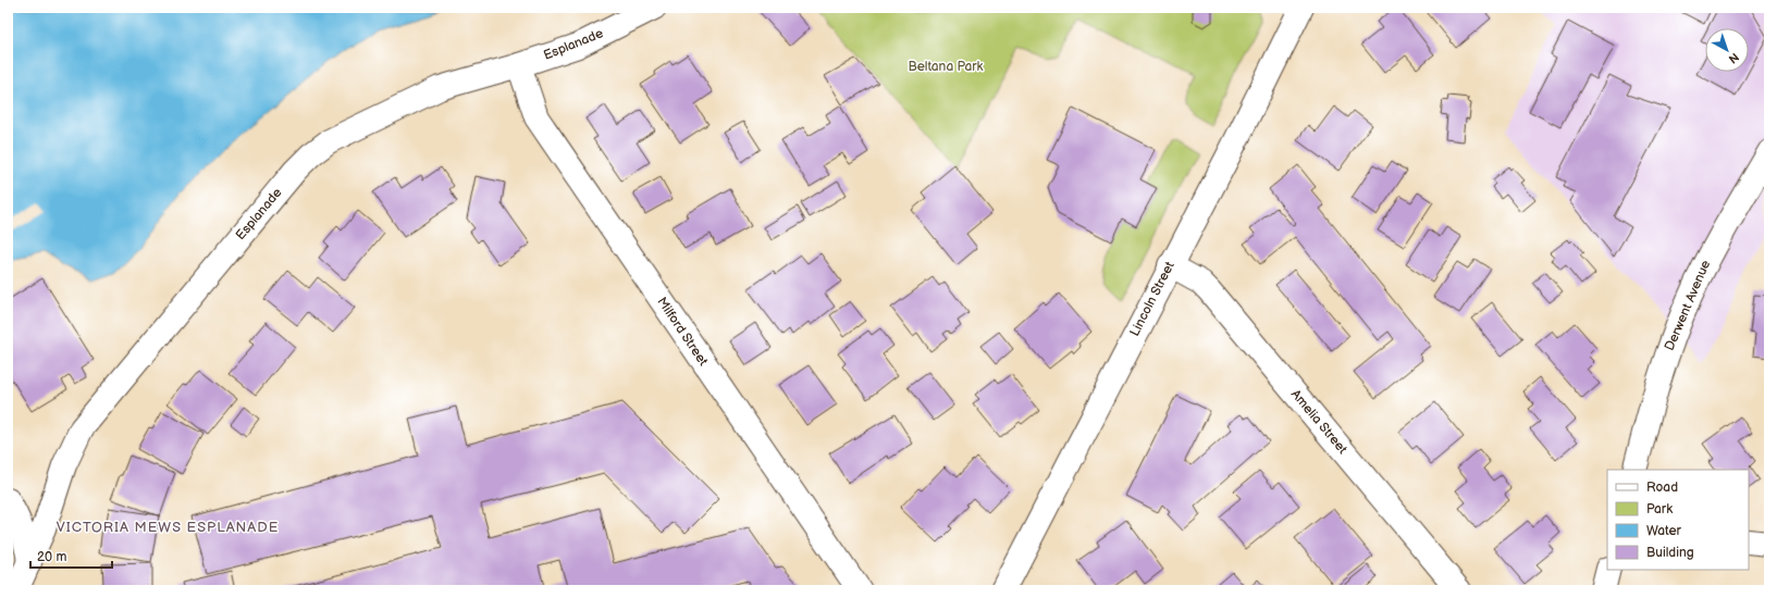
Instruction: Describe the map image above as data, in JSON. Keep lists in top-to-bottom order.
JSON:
{
  "streets": {
    "street": [
      "Esplanade",
      "Lincoln Street",
      "Derwent Avenue",
      "Milford Street",
      "Amelia Street"
    ]
  },
  "crossings": [
    ["Esplanade", "Milford Street"],
    ["Lincoln Street", "Amelia Street"]
  ],
  "districts": ["VICTORIA MEWS ESPLANADE"],
  "parks": ["Beltana Park"],
  "legend": [
    "Road",
    "Park",
    "Water",
    "Building"
  ],
  "scale_bar": "20 m",
  "north": "bottom right"
}
